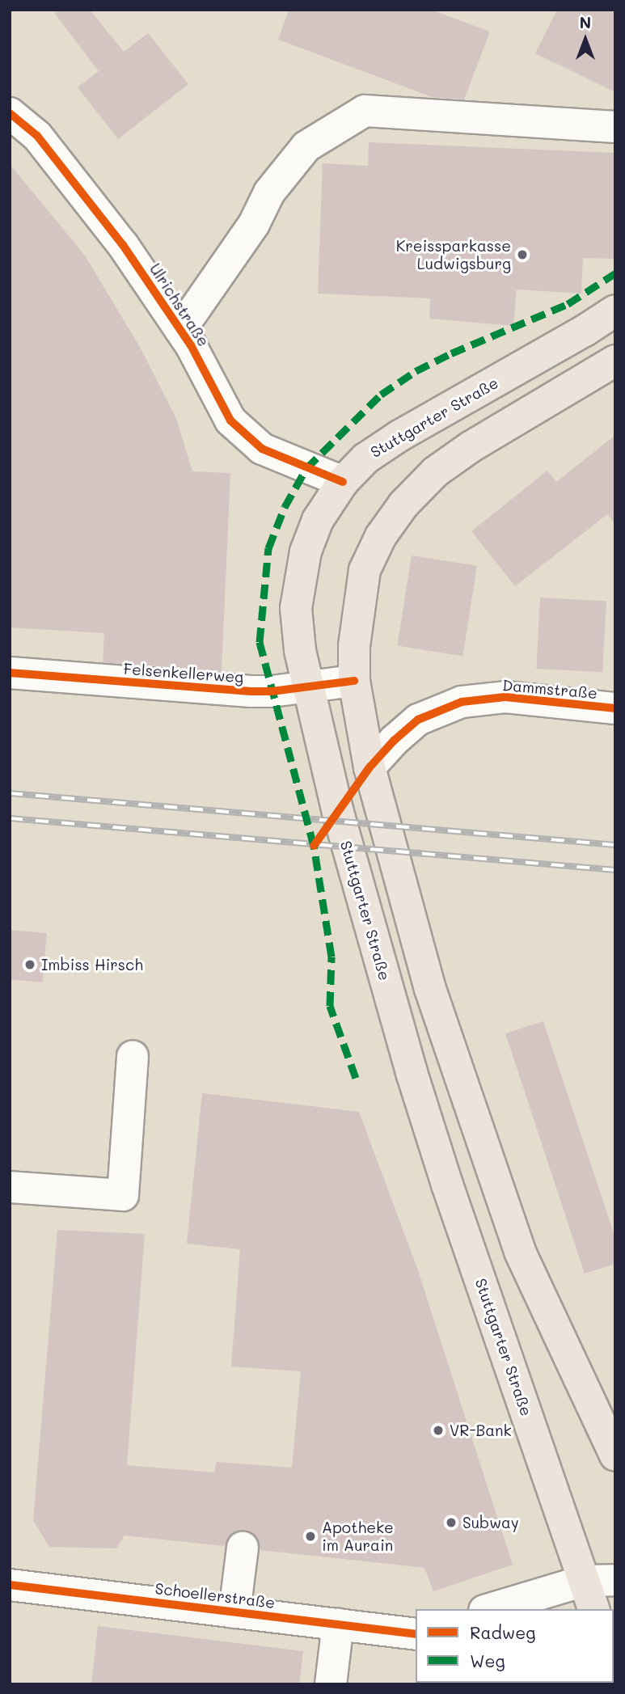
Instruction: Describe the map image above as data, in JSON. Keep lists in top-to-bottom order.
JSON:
{
  "streets": {
    "main road": ["Stuttgarter Straße"],
    "street": [
      "Ulrichstraße",
      "Felsenkellerweg",
      "Dammstraße",
      "Schoellerstraße"
    ]
  },
  "crossings": [
    ["Ulrichstraße", "Stuttgarter Straße"],
    ["Stuttgarter Straße", "Felsenkellerweg"]
  ],
  "places": [
    "Kreissparkasse Ludwigsburg",
    "Imbiss Hirsch",
    "VR-Bank",
    "Subway",
    "Apotheke im Aurain"
  ],
  "legend": ["Radweg", "Weg"],
  "north": "top"
}
